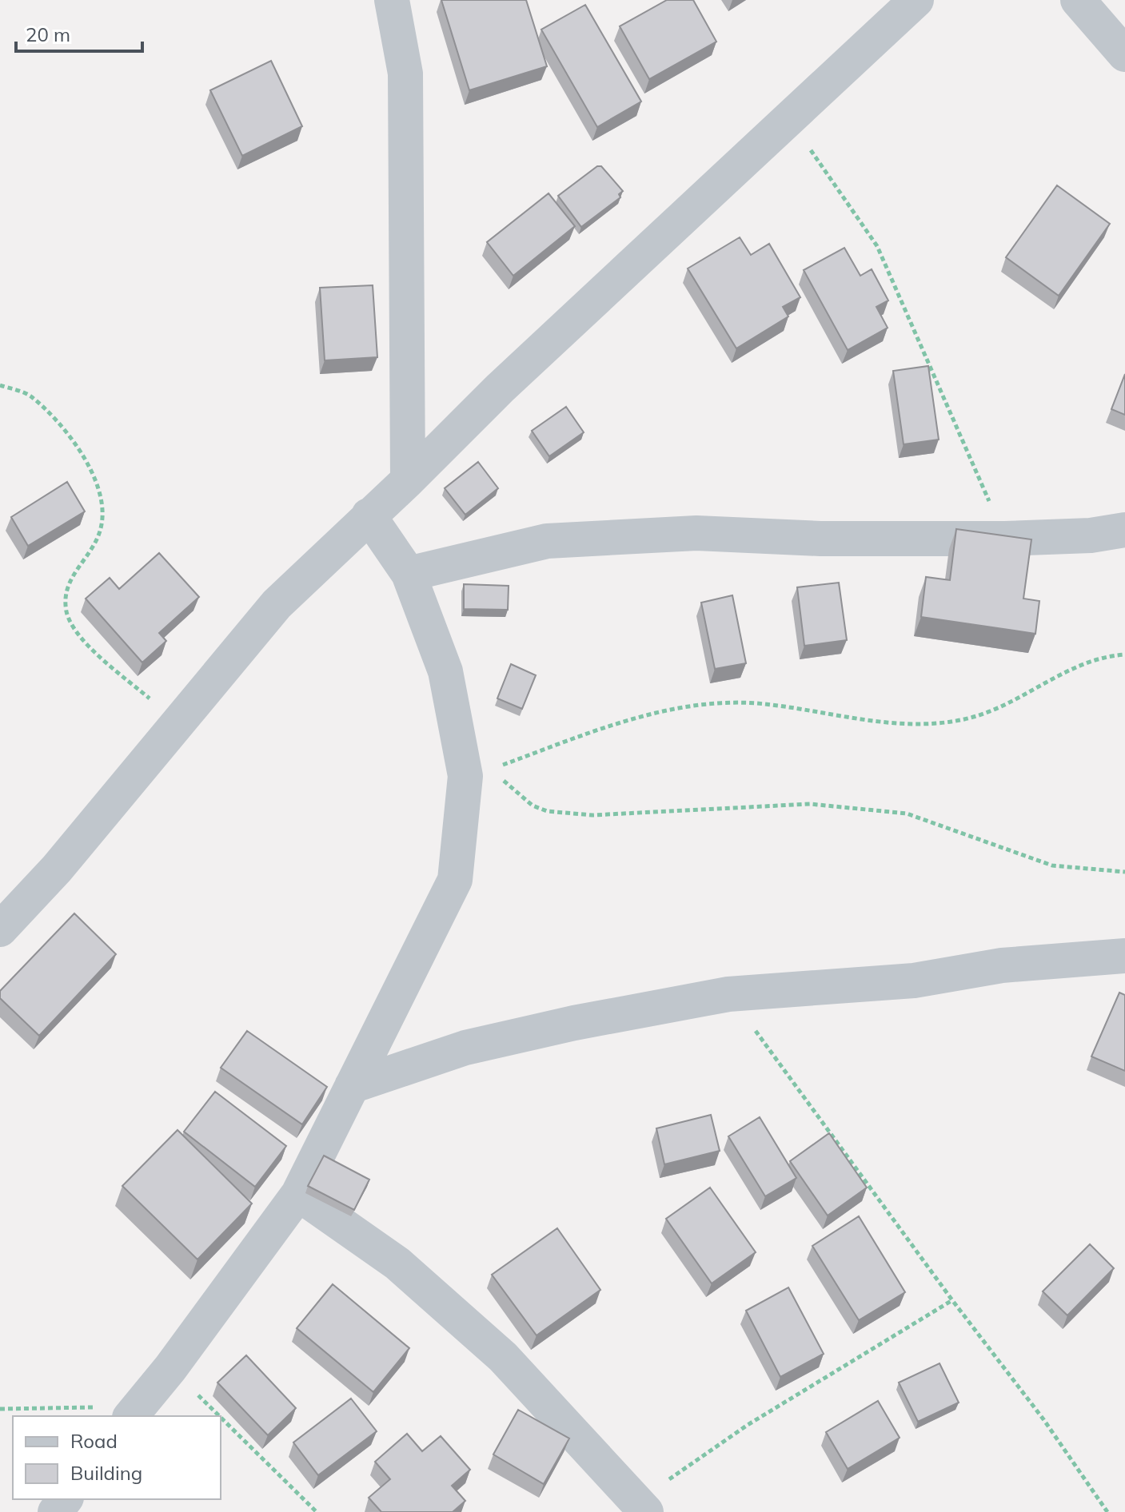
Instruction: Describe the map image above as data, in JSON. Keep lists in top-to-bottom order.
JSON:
{
  "legend": ["Road", "Building"],
  "scale_bar": "20 m"
}
